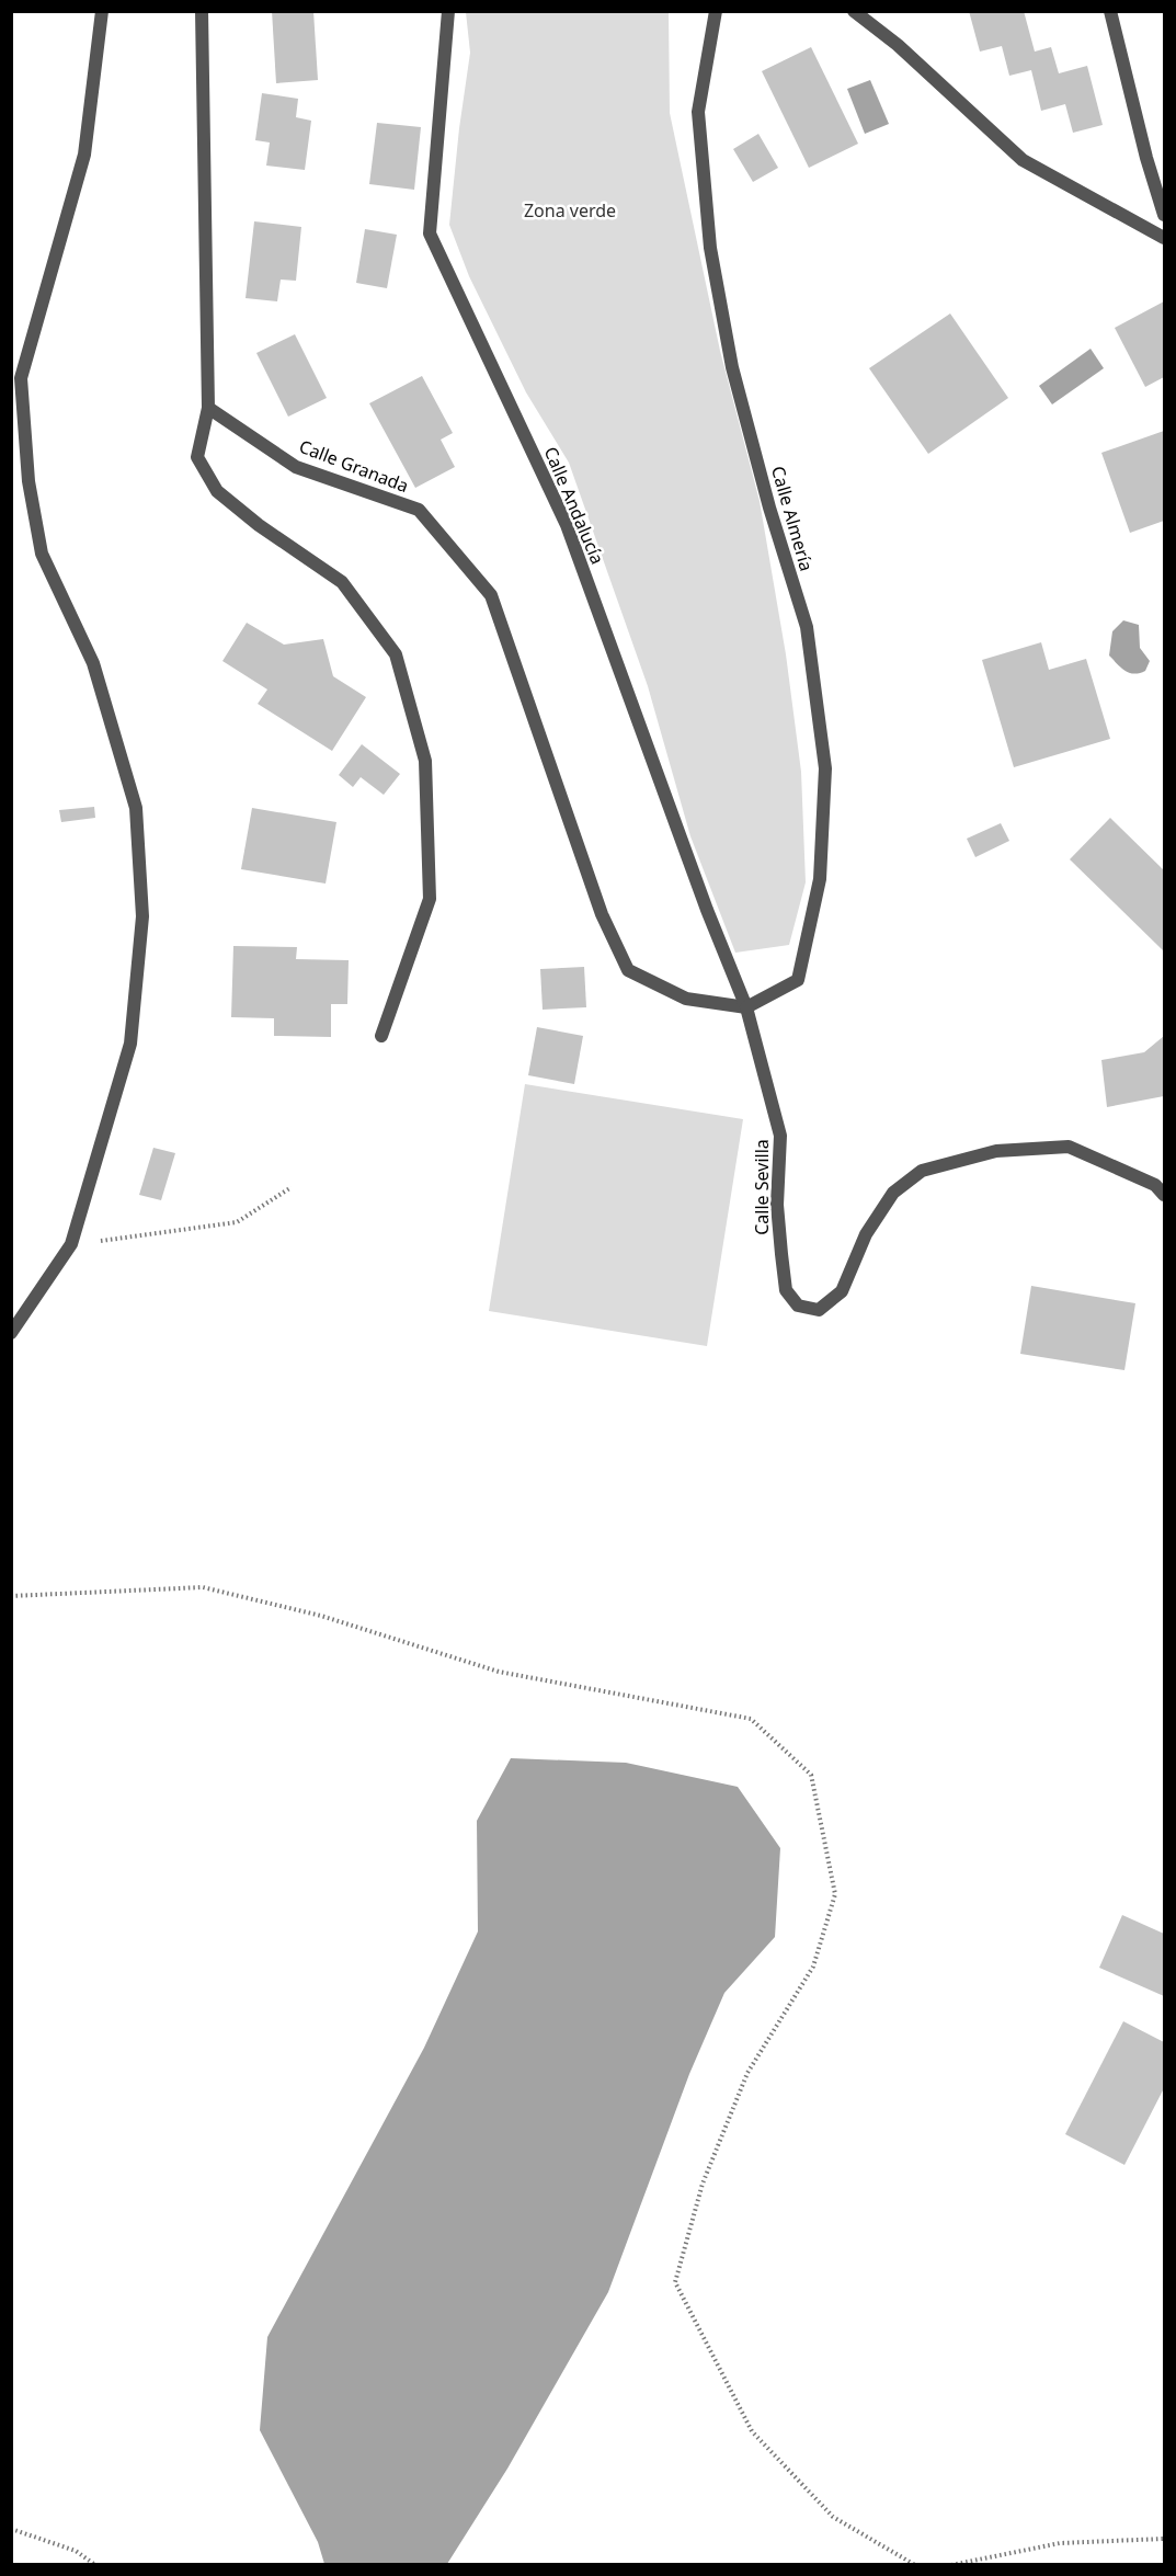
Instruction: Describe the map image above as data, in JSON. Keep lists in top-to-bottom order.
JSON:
{
  "streets": {
    "street": [
      "Calle Granada",
      "Calle Andalucía",
      "Calle Almería",
      "Calle Sevilla"
    ]
  },
  "crossings": [
    ["Calle Granada", "Calle Andalucía"],
    ["Calle Granada", "Calle Almería"],
    ["Calle Granada", "Calle Sevilla"],
    ["Calle Andalucía", "Calle Almería"],
    ["Calle Andalucía", "Calle Sevilla"],
    ["Calle Almería", "Calle Sevilla"]
  ],
  "parks": ["Zona verde"]
}
